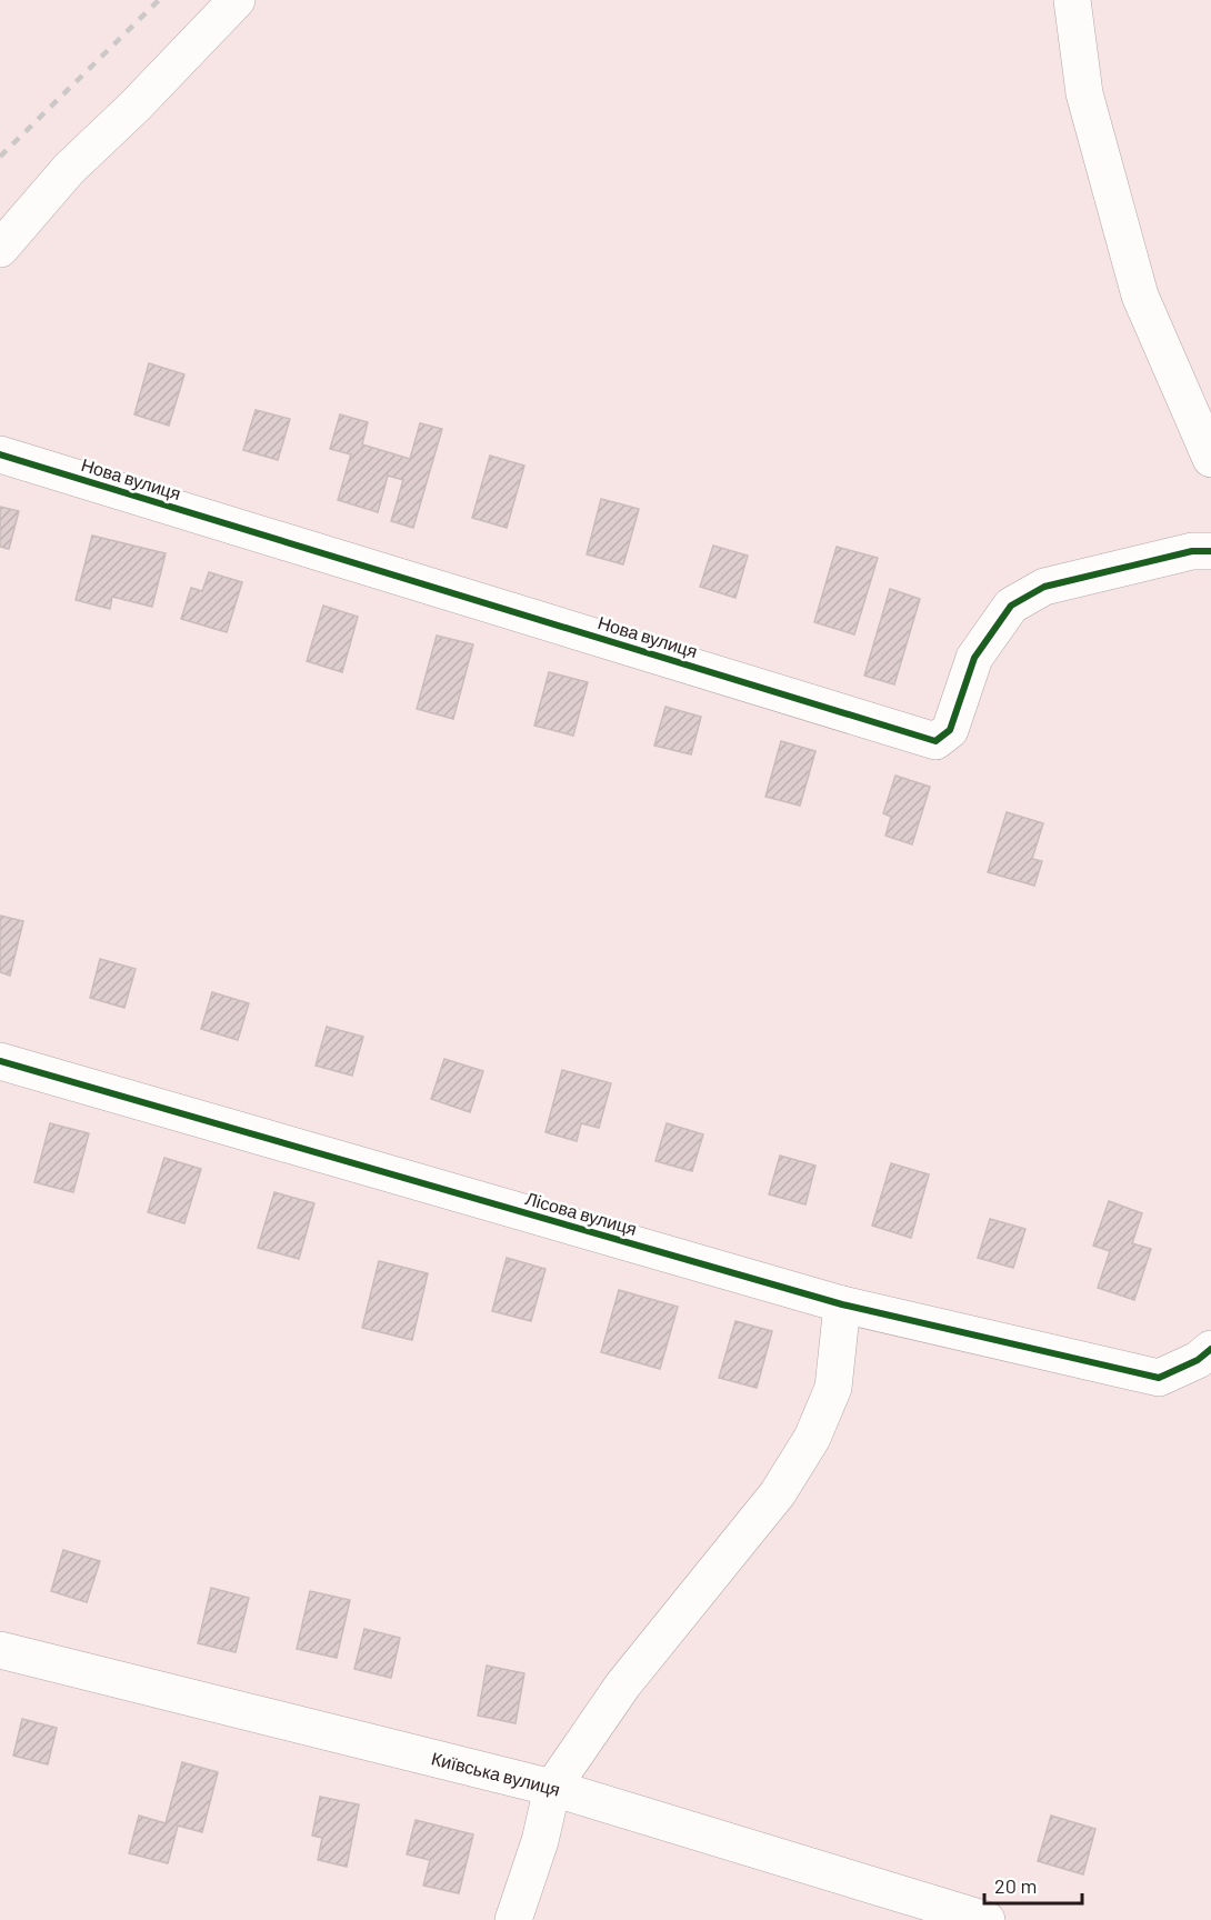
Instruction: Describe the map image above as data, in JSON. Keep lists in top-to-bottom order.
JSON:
{
  "streets": {
    "street": ["Нова вулиця", "Лісова вулиця", "Київська вулиця"]
  },
  "scale_bar": "20 m"
}
